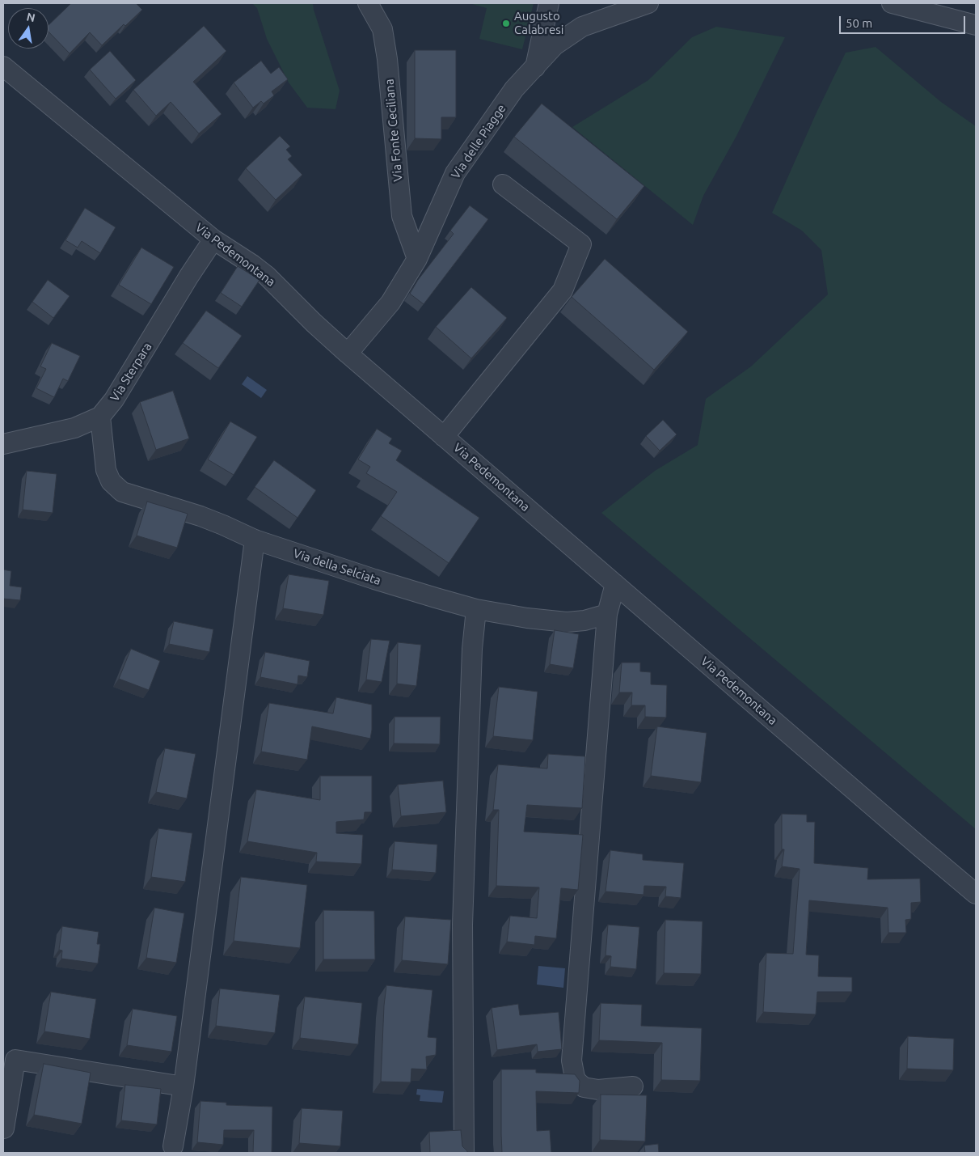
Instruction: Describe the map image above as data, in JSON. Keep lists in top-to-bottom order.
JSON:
{
  "streets": {
    "street": [
      "Via Fonte Ceciliana",
      "Via delle Piagge",
      "Via Pedemontana",
      "Via Sterpara",
      "Via della Selciata"
    ]
  },
  "crossings": [
    ["Via Fonte Ceciliana", "Via delle Piagge"],
    ["Via delle Piagge", "Via Pedemontana"],
    ["Via Pedemontana", "Via Sterpara"],
    ["Via Sterpara", "Via della Selciata"]
  ],
  "places": ["Augusto Calabresi"],
  "scale_bar": "50 m",
  "north": "top"
}
